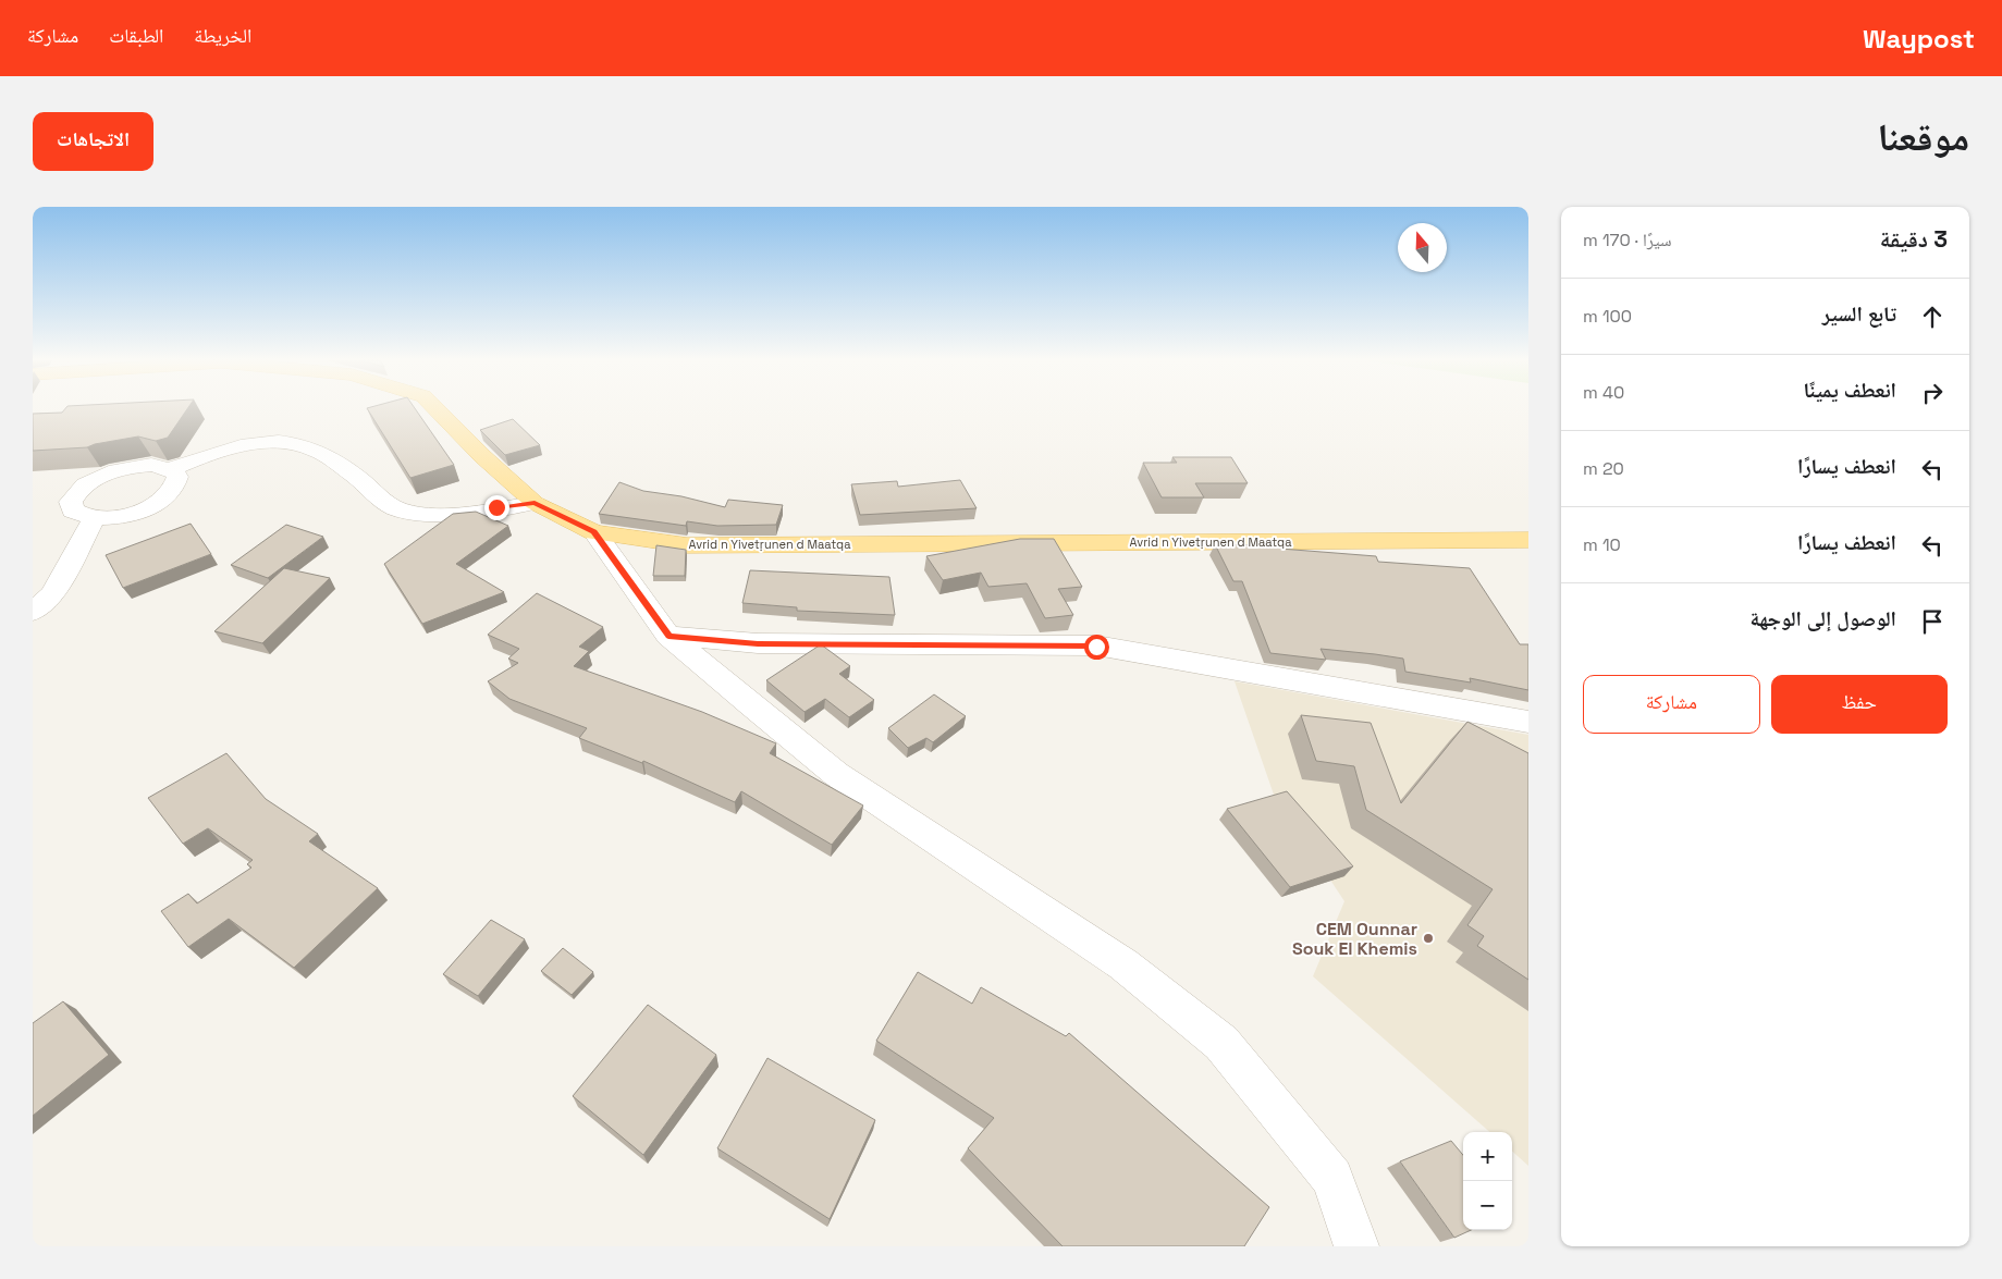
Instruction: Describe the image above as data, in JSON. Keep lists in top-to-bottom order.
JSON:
{
  "streets": {
    "main road": ["Avrid n Yivetṛunen d Maatqa"]
  },
  "places": ["CEM Ounnar Souk El Khemis"],
  "north": "top",
  "page": {
    "header": "Waypost",
    "nav": ["الخريطة", "الطبقات", "مشاركة"],
    "title": "موقعنا",
    "buttons": [
      "الاتجاهات",
      ["حفظ", "مشاركة"]
    ],
    "heading": ["3 دقيقة", "سيرًا · 170 m"],
    "list": [
      ["تابع السير", "100 m"],
      ["انعطف يمينًا", "40 m"],
      ["انعطف يسارًا", "20 m"],
      ["انعطف يسارًا", "10 m"],
      "الوصول إلى الوجهة"
    ],
    "map_buttons": ["+", "−"]
  }
}
